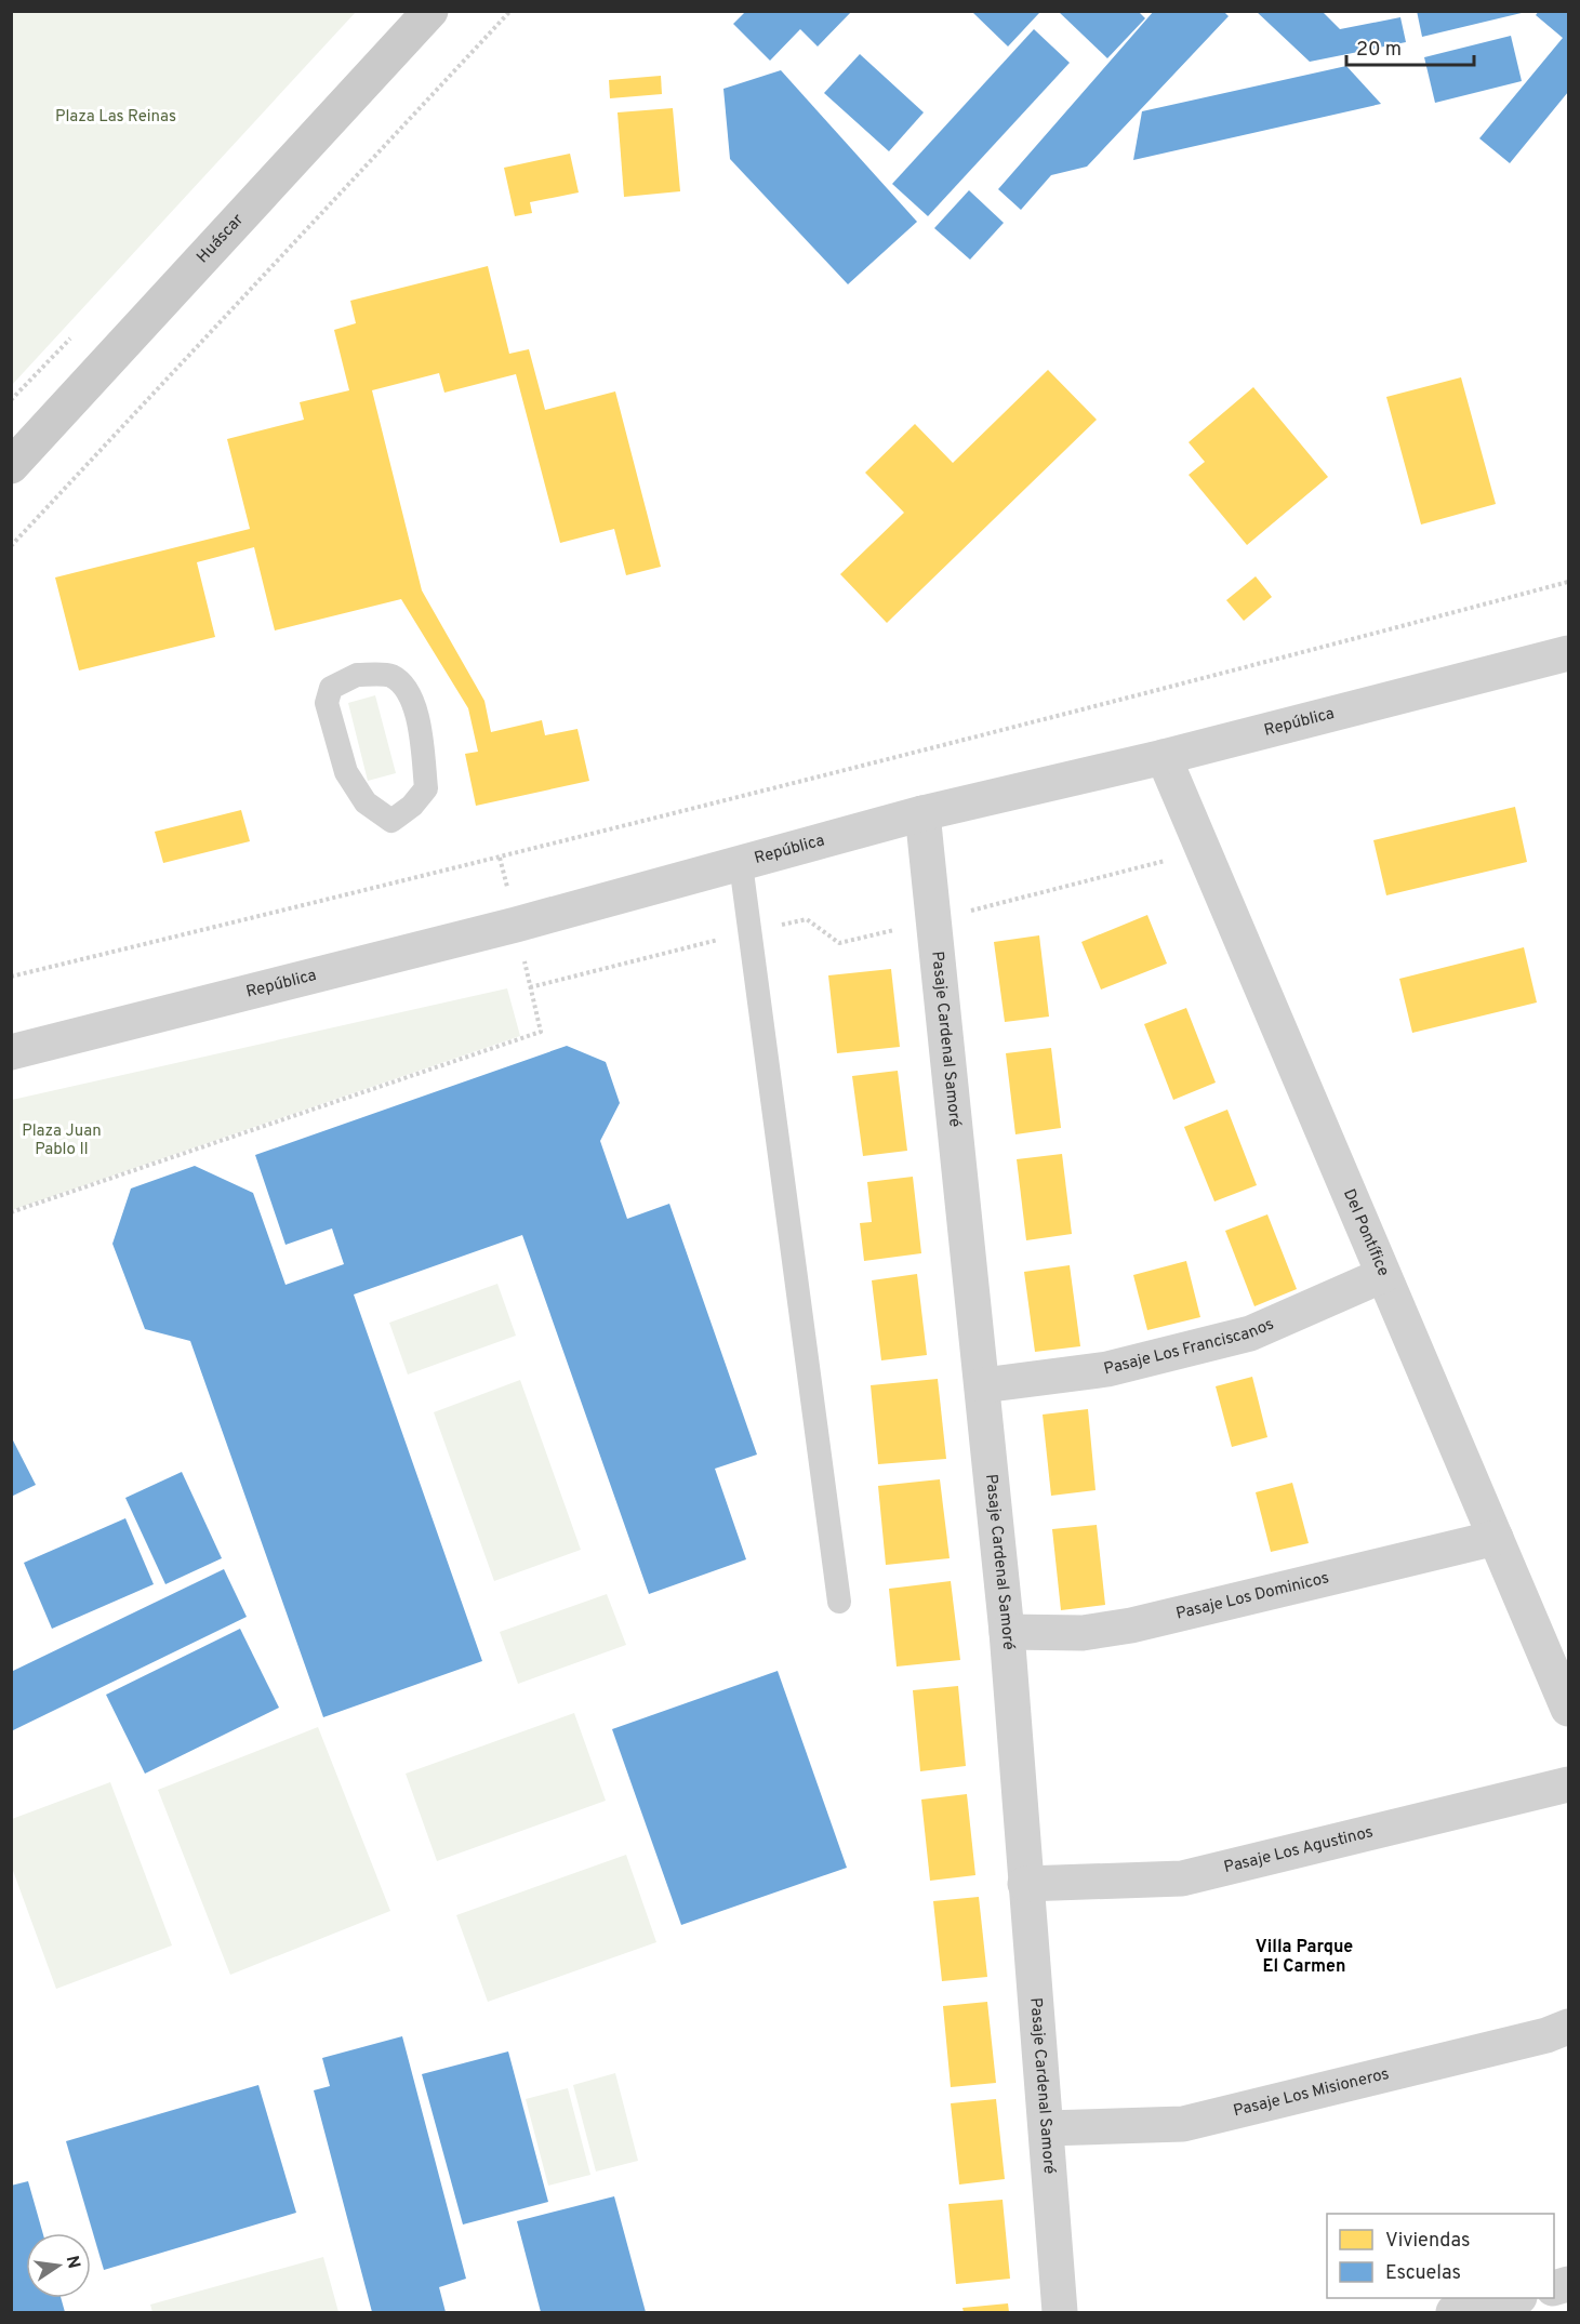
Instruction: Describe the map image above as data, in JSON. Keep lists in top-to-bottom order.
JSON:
{
  "streets": {
    "street": [
      "Huáscar",
      "República",
      "Pasaje Cardenal Samoré",
      "Del Pontífice",
      "Pasaje Los Franciscanos",
      "Pasaje Los Dominicos",
      "Pasaje Los Agustinos",
      "Pasaje Los Misioneros"
    ]
  },
  "crossings": [
    ["República", "Pasaje Cardenal Samoré"],
    ["República", "Del Pontífice"],
    ["Pasaje Cardenal Samoré", "Pasaje Los Franciscanos"],
    ["Pasaje Cardenal Samoré", "Pasaje Los Dominicos"],
    ["Pasaje Cardenal Samoré", "Pasaje Los Agustinos"],
    ["Pasaje Cardenal Samoré", "Pasaje Los Misioneros"],
    ["Del Pontífice", "Pasaje Los Franciscanos"],
    ["Del Pontífice", "Pasaje Los Dominicos"]
  ],
  "districts": ["Villa Parque El Carmen"],
  "parks": ["Plaza Las Reinas", "Plaza Juan Pablo II"],
  "legend": ["Viviendas", "Escuelas"],
  "scale_bar": "20 m",
  "north": "right"
}
